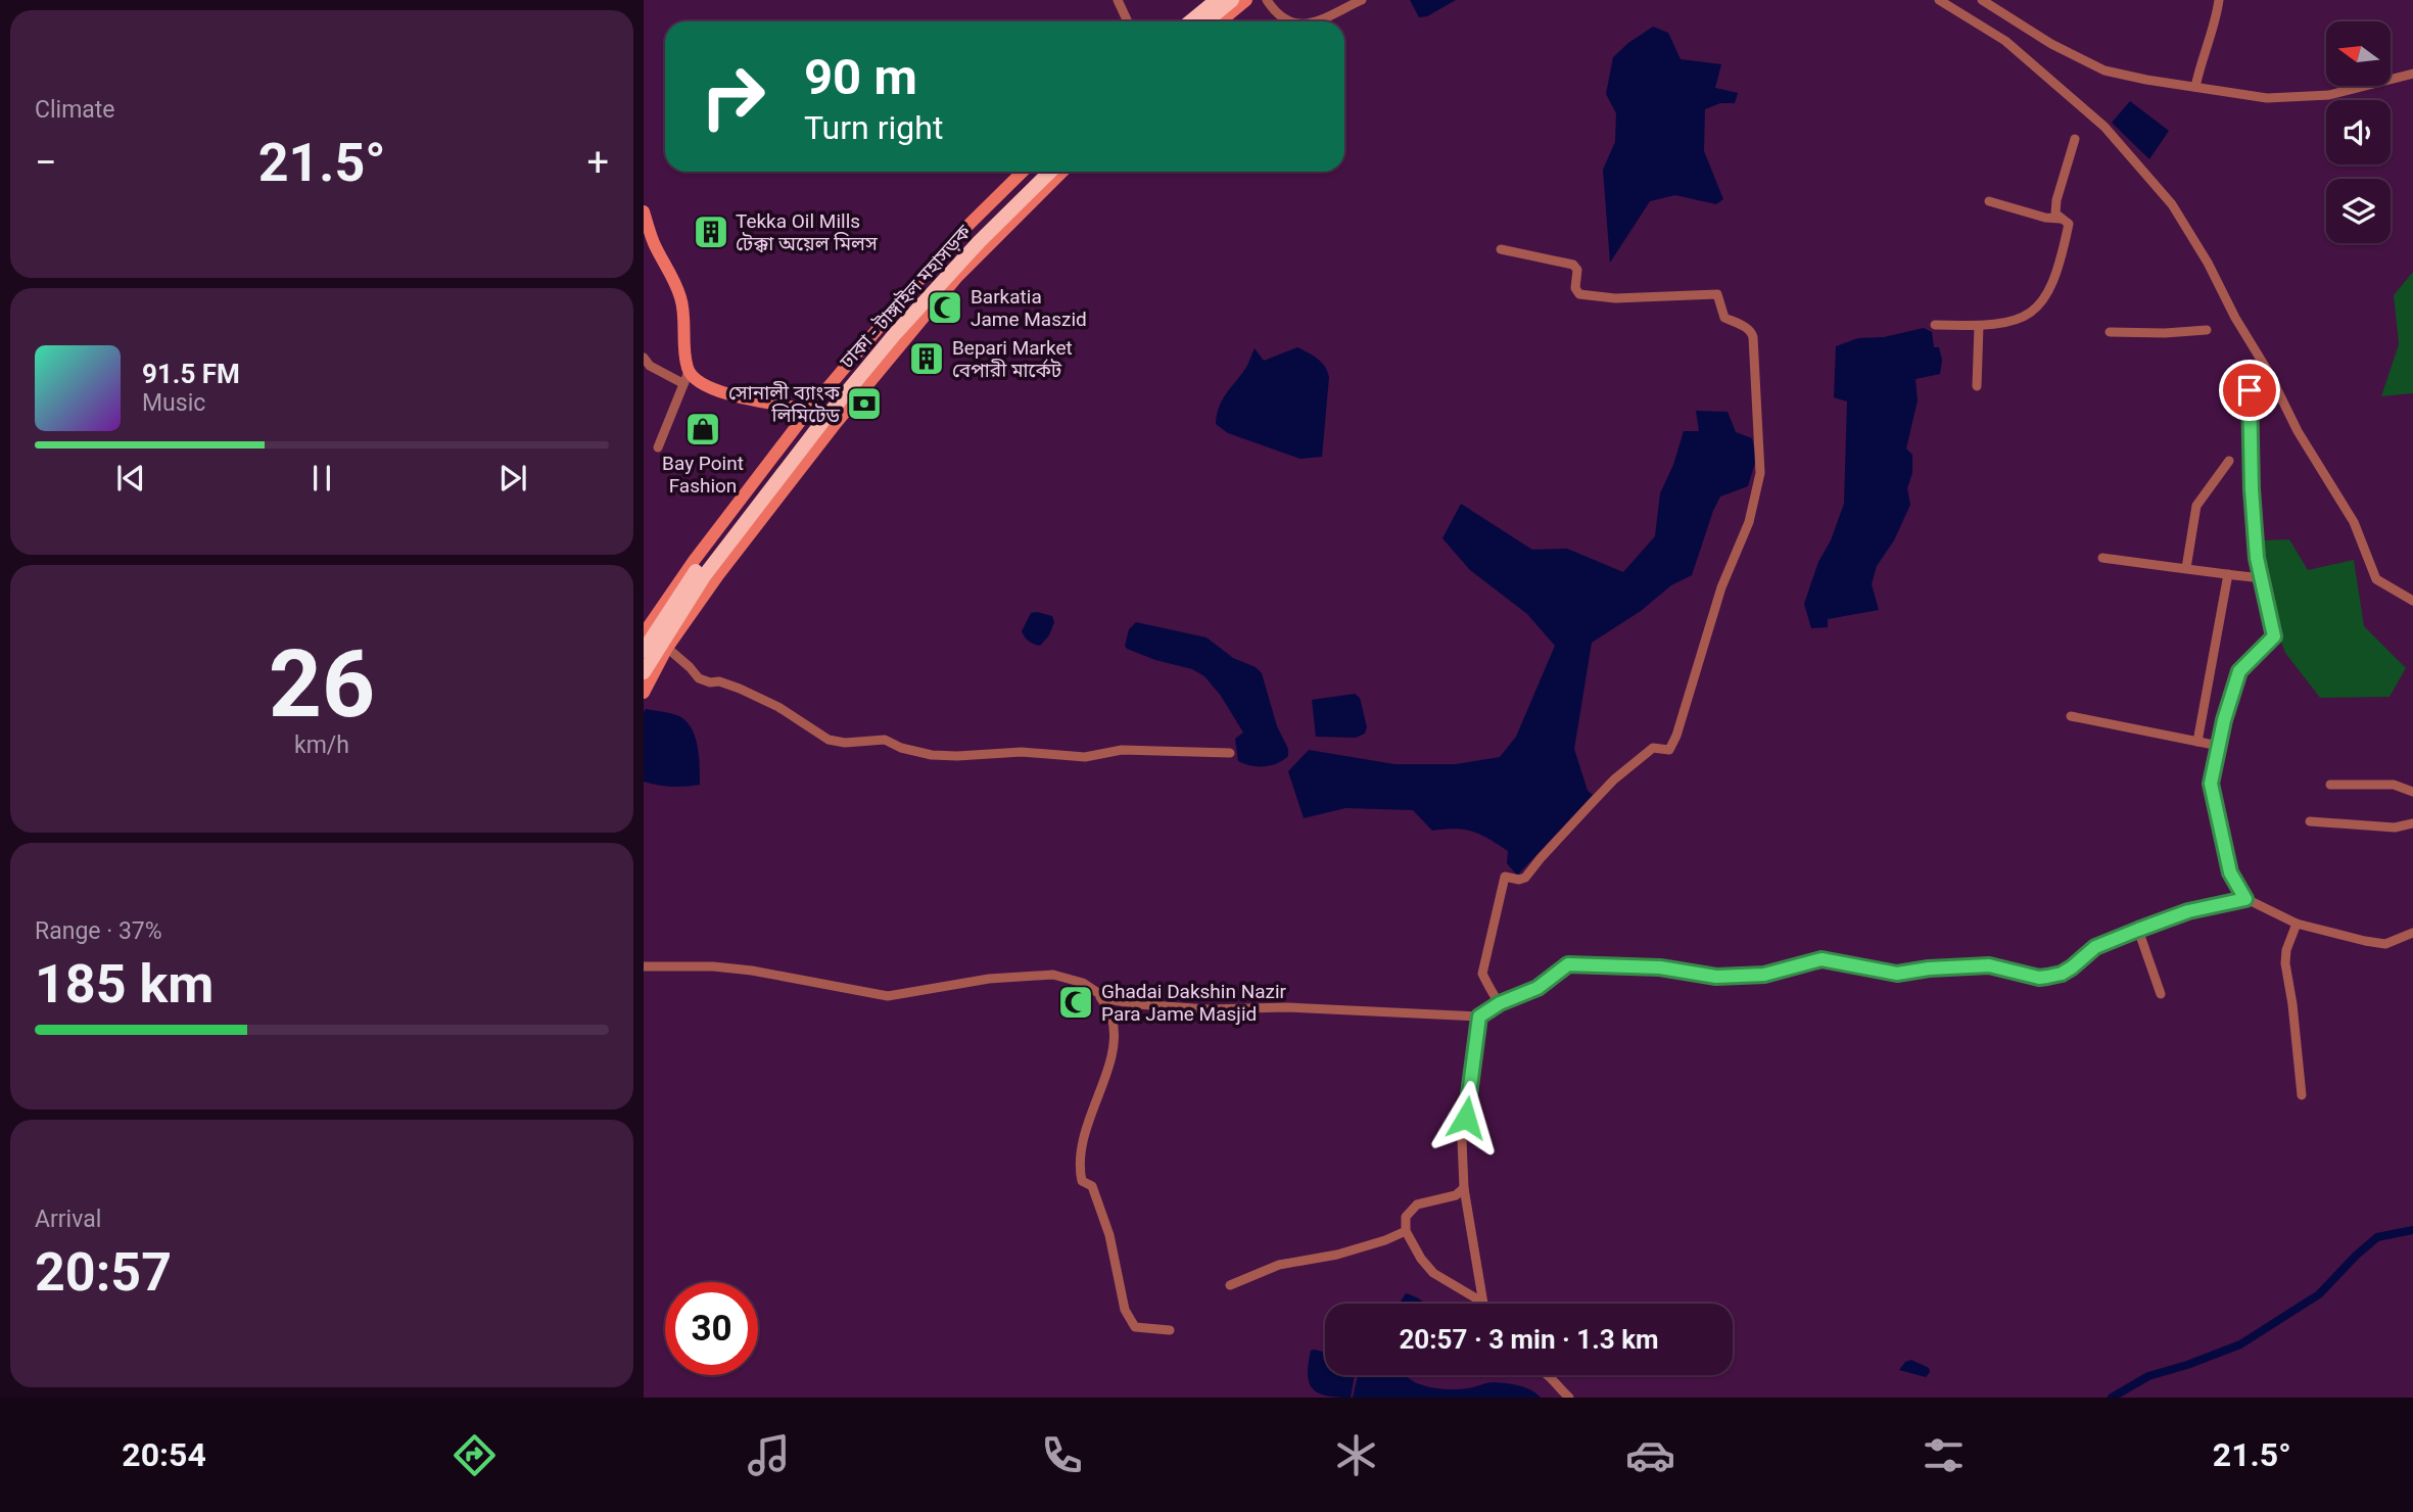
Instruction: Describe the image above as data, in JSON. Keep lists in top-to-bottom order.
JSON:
{
  "streets": {
    "highway": ["ঢাকা - টাঙ্গাইল মহাসড়ক"]
  },
  "places": {
    "building": ["Tekka Oil Mills টেক্কা অয়েল মিলস", "Bepari Market বেপারী মার্কেট"],
    "mosque": ["Barkatia Jame Maszid", "Ghadai Dakshin Nazir Para Jame Masjid"],
    "bank": ["সোনালী ব্যাংক লিমিটেড"],
    "shop": ["Bay Point Fashion"]
  },
  "north": "left",
  "page": {
    "tile": [
      "Climate",
      ["26", "km/h"],
      ["Range · 37%", "185 km"],
      ["Arrival", "20:57"]
    ],
    "turn": ["90 m", "Turn right"],
    "heat": ["−", "21.5°", "+"],
    "song": ["91.5 FM", "Music"],
    "limit": "30",
    "trip": "20:57 · 3 min · 1.3 km",
    "tabs": ["20:54", "21.5°"]
  }
}
